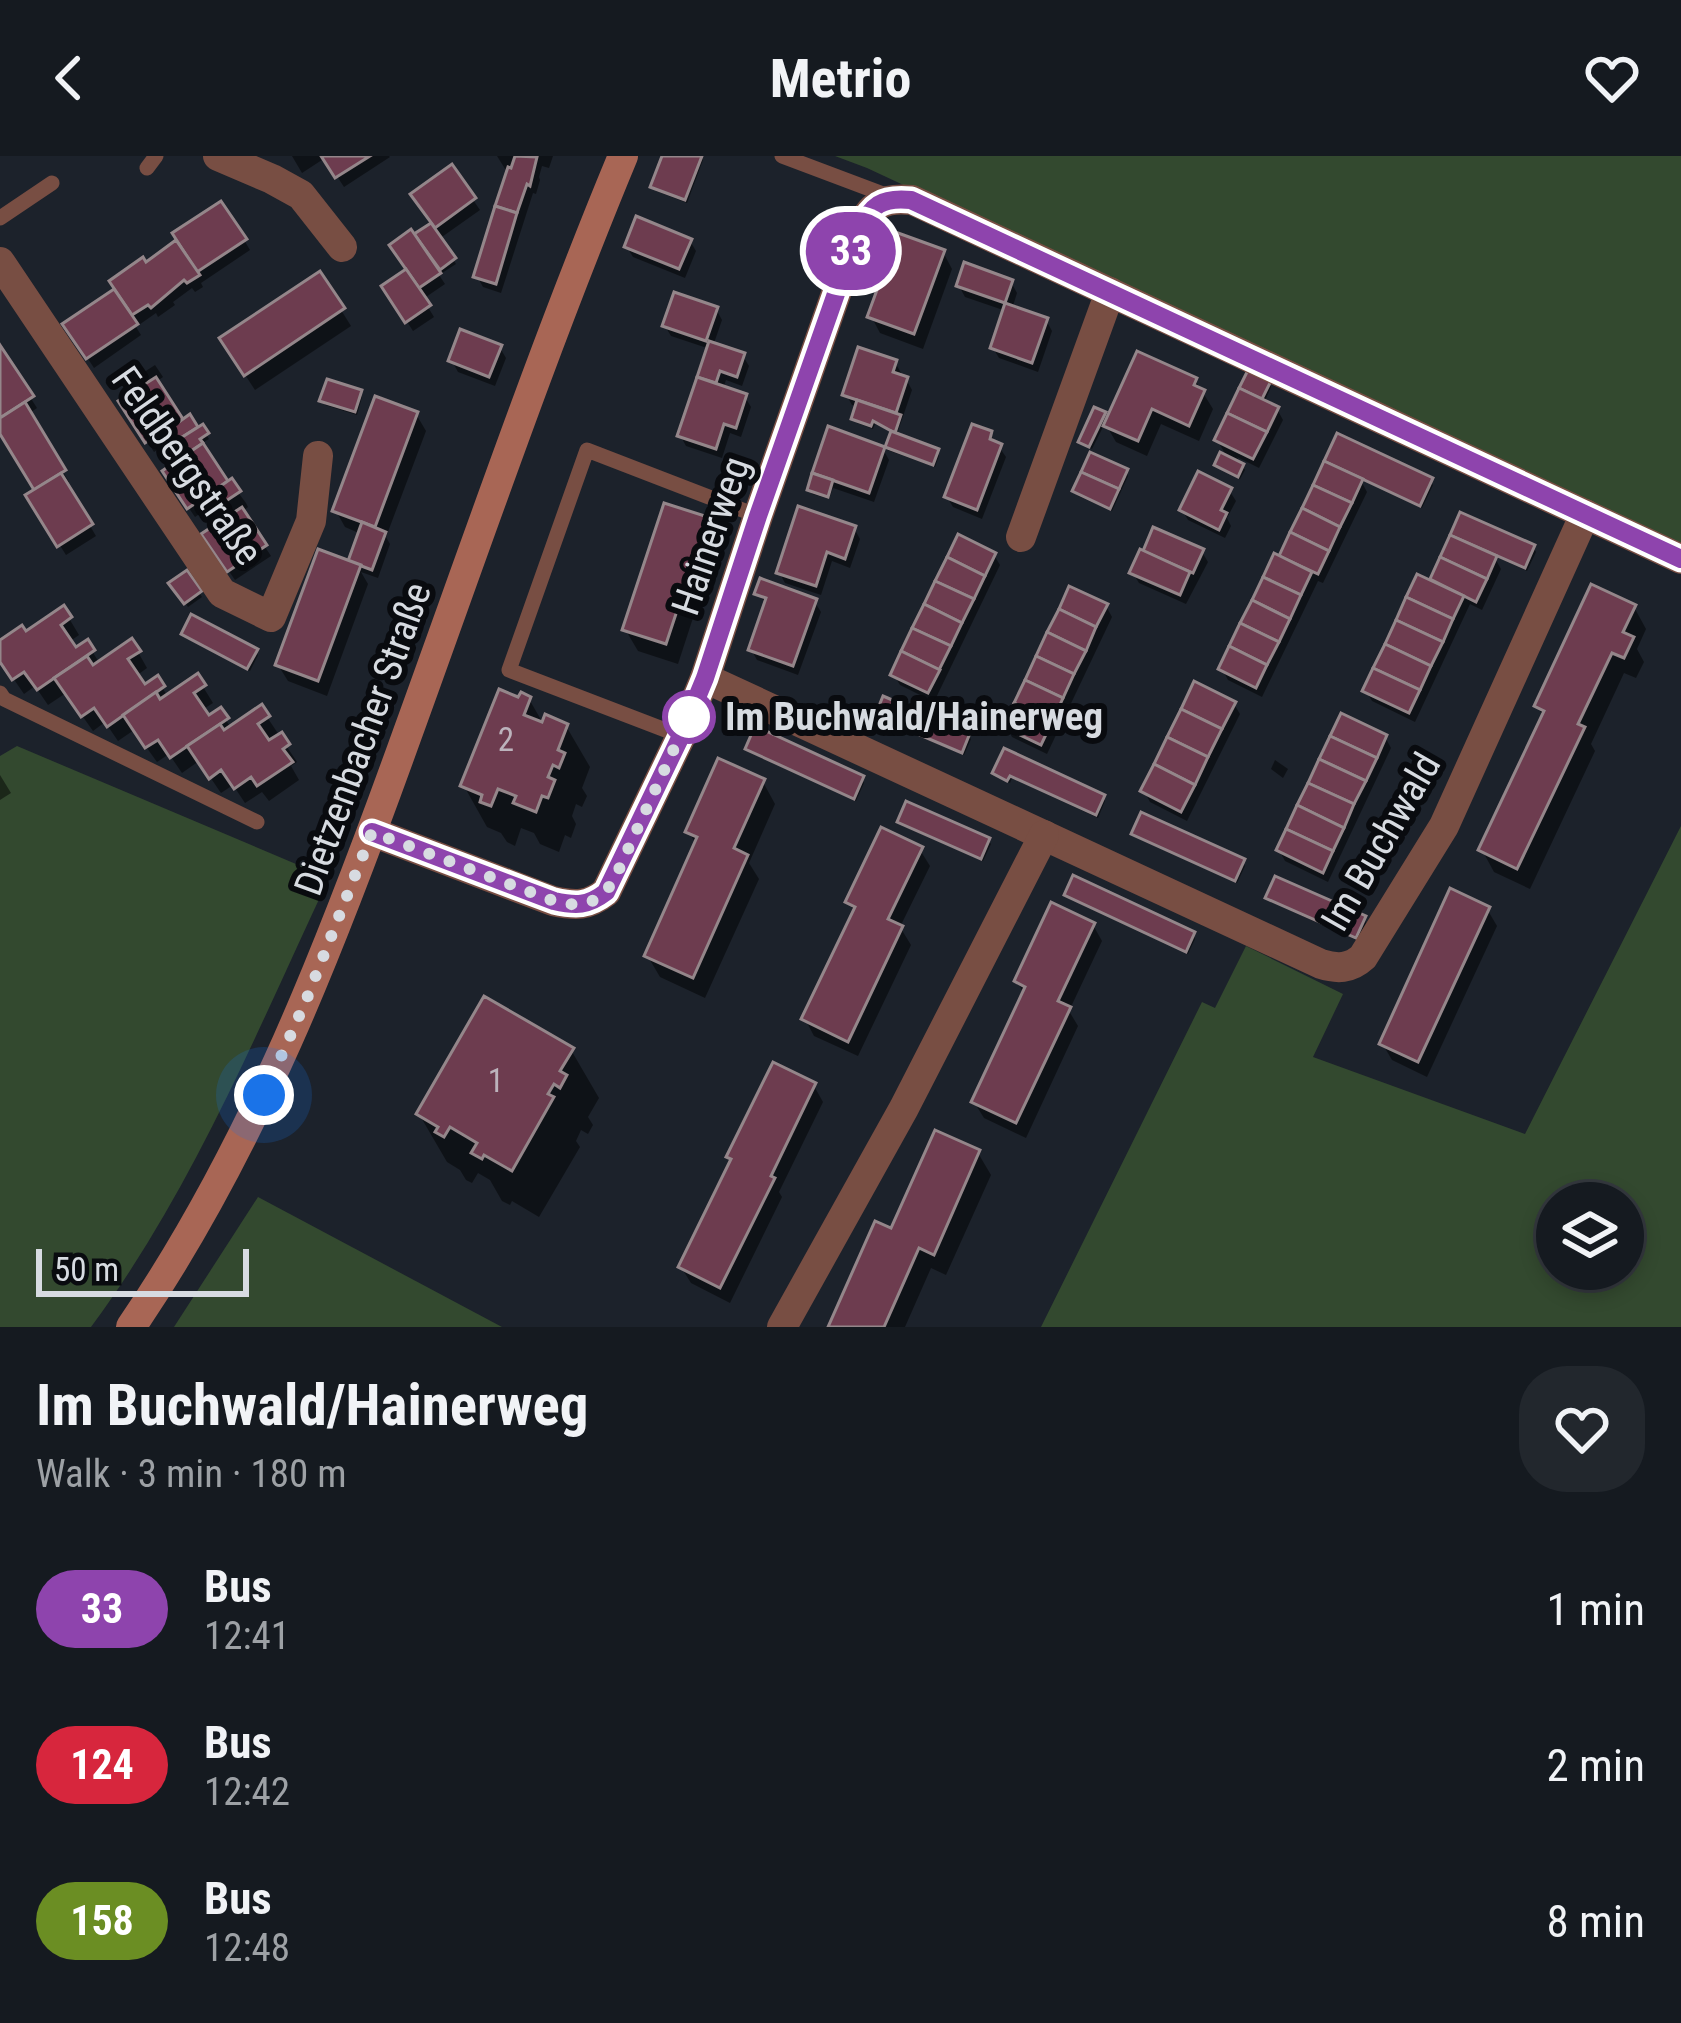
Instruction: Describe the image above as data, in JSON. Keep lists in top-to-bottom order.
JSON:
{
  "streets": {
    "main road": ["Dietzenbacher Straße"],
    "street": ["Feldbergstraße", "Hainerweg", "Im Buchwald"]
  },
  "crossings": [
    ["Hainerweg", "Dietzenbacher Straße"],
    ["Hainerweg", "Im Buchwald"]
  ],
  "places": ["Im Buchwald/Hainerweg"],
  "lines": ["bus line 33"],
  "house_numbers": ["2", "1"],
  "scale_bar": "50 m",
  "page": {
    "header": "Metrio",
    "on_map": "33",
    "scale": "50 m",
    "heading": ["Im Buchwald/Hainerweg", "Walk · 3 min · 180 m"],
    "list": [
      {
        "mark": "33",
        "name": "Bus",
        "note": "12:41",
        "value": "1 min"
      },
      {
        "mark": "124",
        "name": "Bus",
        "note": "12:42",
        "value": "2 min"
      },
      {
        "mark": "158",
        "name": "Bus",
        "note": "12:48",
        "value": "8 min"
      }
    ]
  }
}
